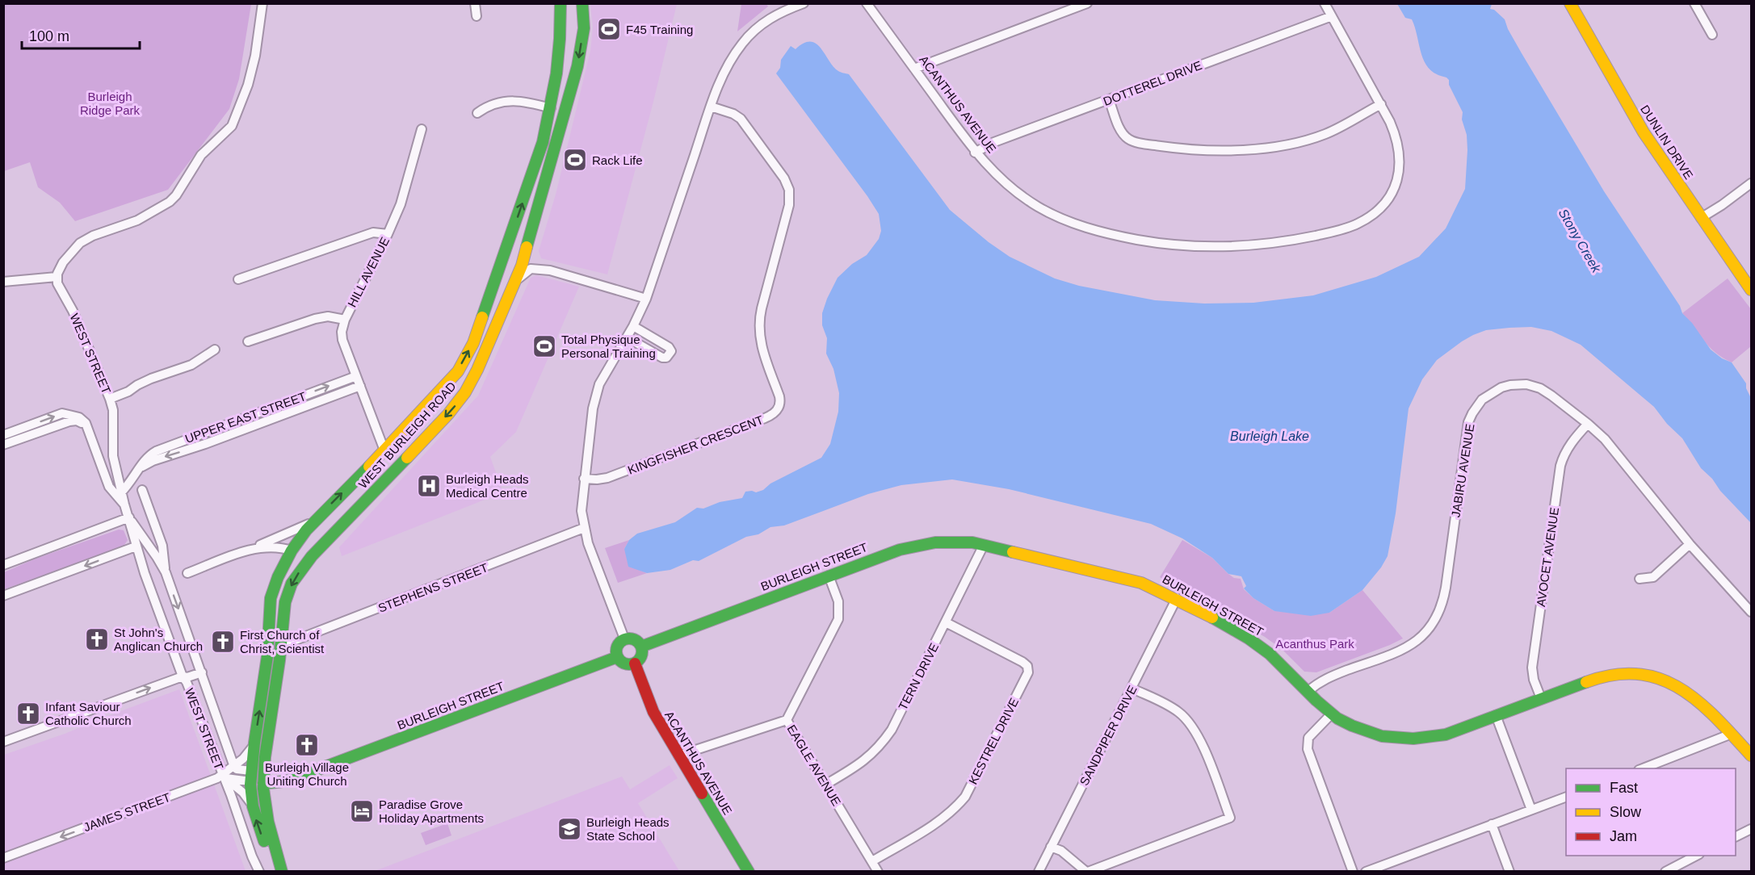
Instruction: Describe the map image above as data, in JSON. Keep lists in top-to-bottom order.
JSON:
{
  "streets": {
    "street": [
      "DOTTEREL DRIVE",
      "ACANTHUS AVENUE",
      "DUNLIN DRIVE",
      "HILL AVENUE",
      "WEST STREET",
      "UPPER EAST STREET",
      "WEST BURLEIGH ROAD",
      "KINGFISHER CRESCENT",
      "JABIRU AVENUE",
      "AVOCET AVENUE",
      "BURLEIGH STREET",
      "STEPHENS STREET",
      "TERN DRIVE",
      "SANDPIPER DRIVE",
      "KESTREL DRIVE",
      "EAGLE AVENUE",
      "JAMES STREET"
    ]
  },
  "crossings": [
    ["DOTTEREL DRIVE", "ACANTHUS AVENUE"],
    ["ACANTHUS AVENUE", "BURLEIGH STREET"],
    ["WEST STREET", "UPPER EAST STREET"],
    ["WEST STREET", "WEST BURLEIGH ROAD"],
    ["WEST STREET", "JAMES STREET"],
    ["WEST BURLEIGH ROAD", "BURLEIGH STREET"],
    ["WEST BURLEIGH ROAD", "STEPHENS STREET"],
    ["JABIRU AVENUE", "AVOCET AVENUE"],
    ["JABIRU AVENUE", "BURLEIGH STREET"],
    ["AVOCET AVENUE", "BURLEIGH STREET"],
    ["BURLEIGH STREET", "TERN DRIVE"],
    ["BURLEIGH STREET", "SANDPIPER DRIVE"],
    ["BURLEIGH STREET", "EAGLE AVENUE"],
    ["TERN DRIVE", "KESTREL DRIVE"],
    ["TERN DRIVE", "EAGLE AVENUE"],
    ["KESTREL DRIVE", "EAGLE AVENUE"]
  ],
  "one_way": ["JAMES STREET"],
  "water": ["Stony Creek", "Burleigh Lake"],
  "parks": ["Burleigh Ridge Park", "Acanthus Park"],
  "places": {
    "sports": ["F45 Training", "Rack Life", "Total Physique Personal Training"],
    "hospital": ["Burleigh Heads Medical Centre"],
    "church": [
      "St John's Anglican Church",
      "First Church of Christ, Scientist",
      "Infant Saviour Catholic Church",
      "Burleigh Village Uniting Church"
    ],
    "hotel": ["Paradise Grove Holiday Apartments"],
    "school or university": ["Burleigh Heads State School"]
  },
  "legend": ["Fast", "Slow", "Jam"],
  "scale_bar": "100 m"
}
